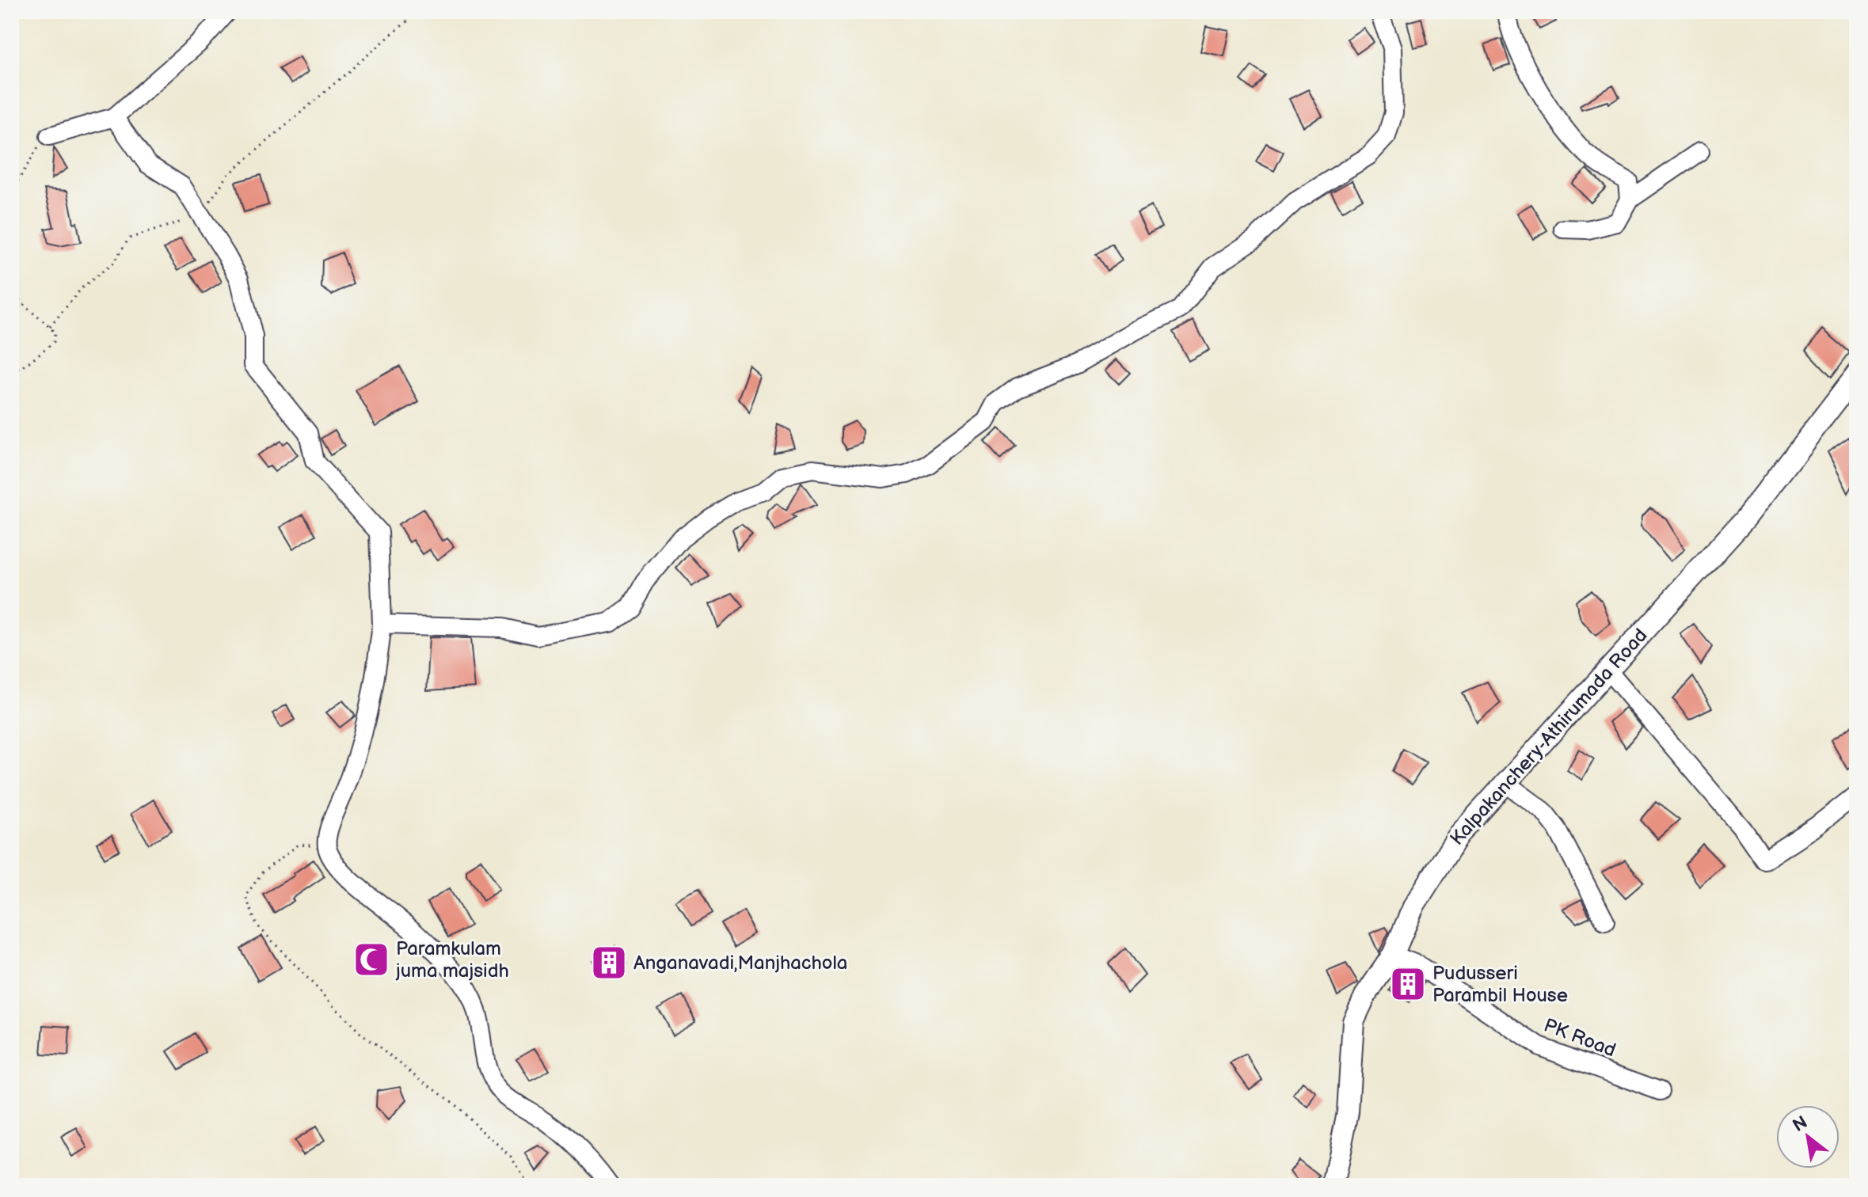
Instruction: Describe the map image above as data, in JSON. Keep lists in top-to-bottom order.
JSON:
{
  "streets": {
    "street": ["Kalpakanchery-Athirumada Road", "PK Road"]
  },
  "crossings": [
    ["Kalpakanchery-Athirumada Road", "PK Road"]
  ],
  "places": {
    "mosque": ["Paramkulam juma majsidh"],
    "building": ["Anganavadi,Manjhachola", "Pudusseri Parambil House"]
  },
  "north": "top left"
}
